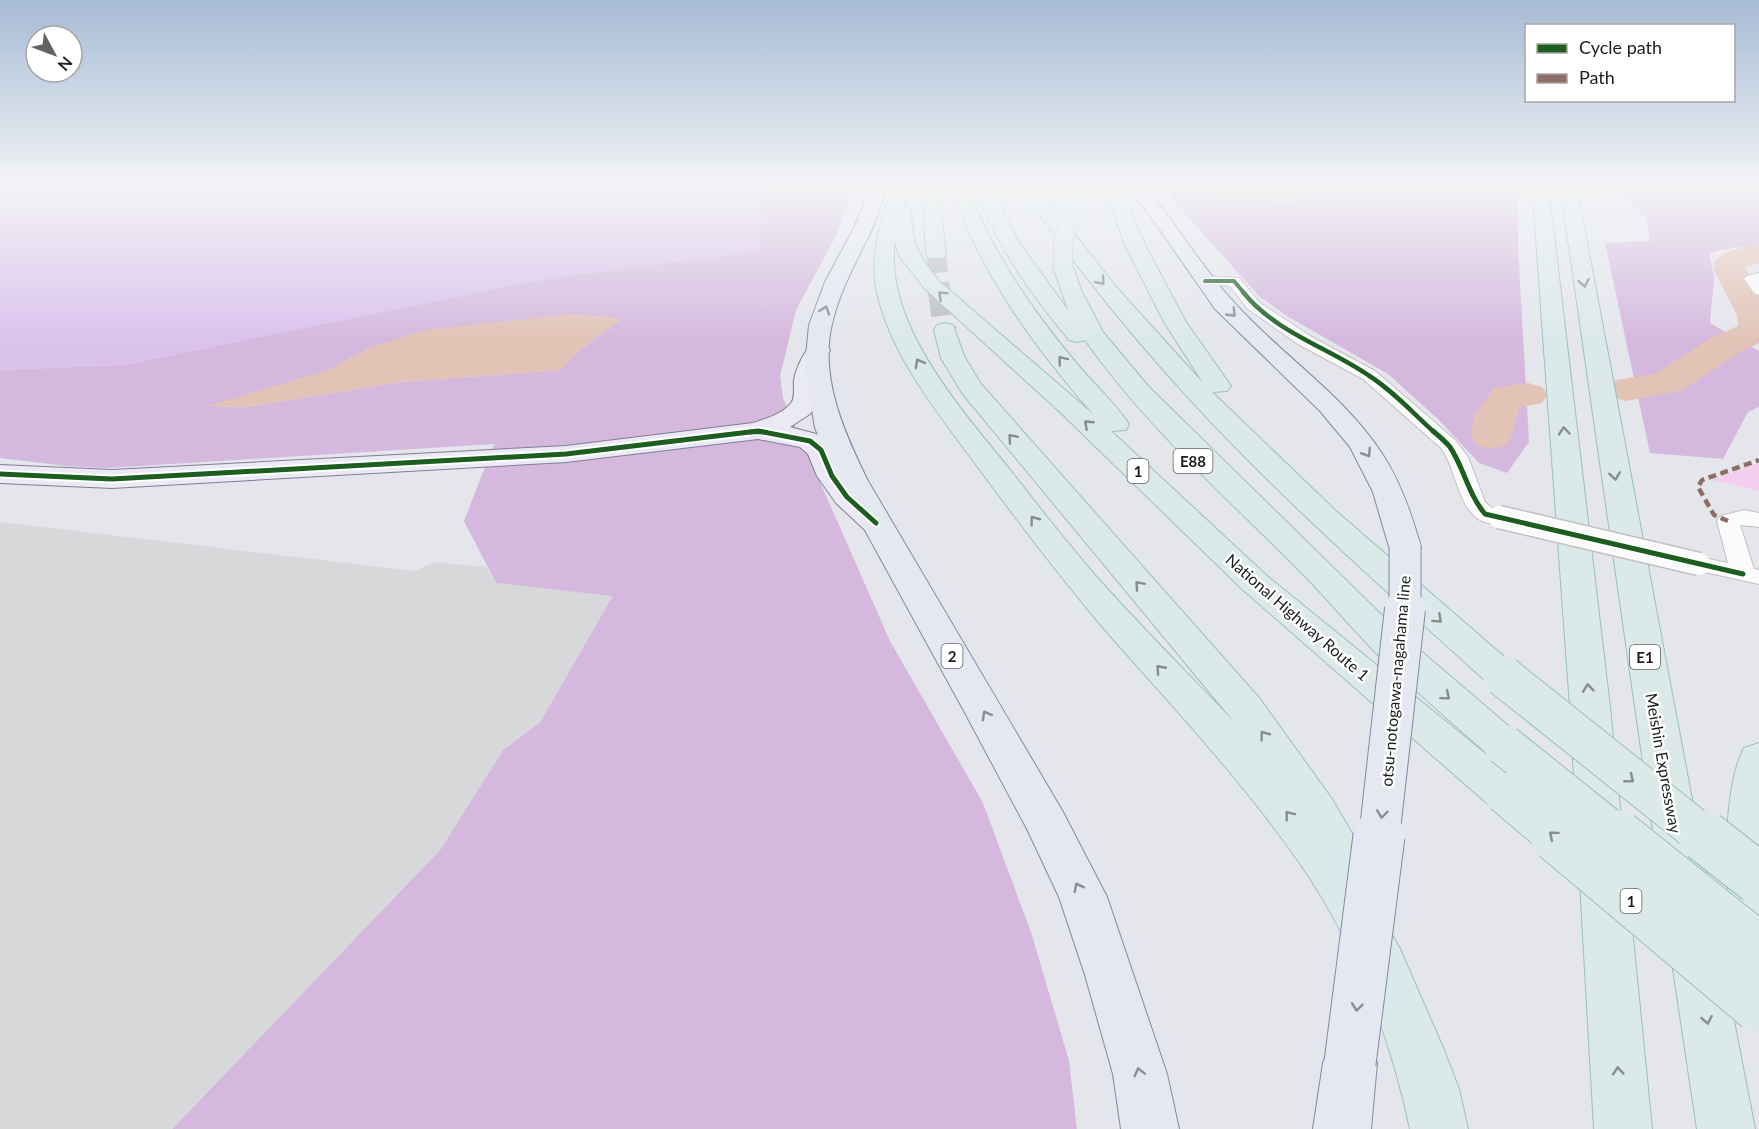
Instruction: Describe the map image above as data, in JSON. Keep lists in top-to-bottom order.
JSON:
{
  "streets": {
    "highway": [
      "E88",
      "1",
      "National Highway Route 1",
      "E1",
      "Meishin Expressway"
    ],
    "main road": ["2", "otsu-notogawa-nagahama line"]
  },
  "crossings": [
    ["E88", "National Highway Route 1"]
  ],
  "one_way": ["otsu-notogawa-nagahama line"],
  "legend": ["Cycle path", "Path"],
  "north": "bottom right"
}
